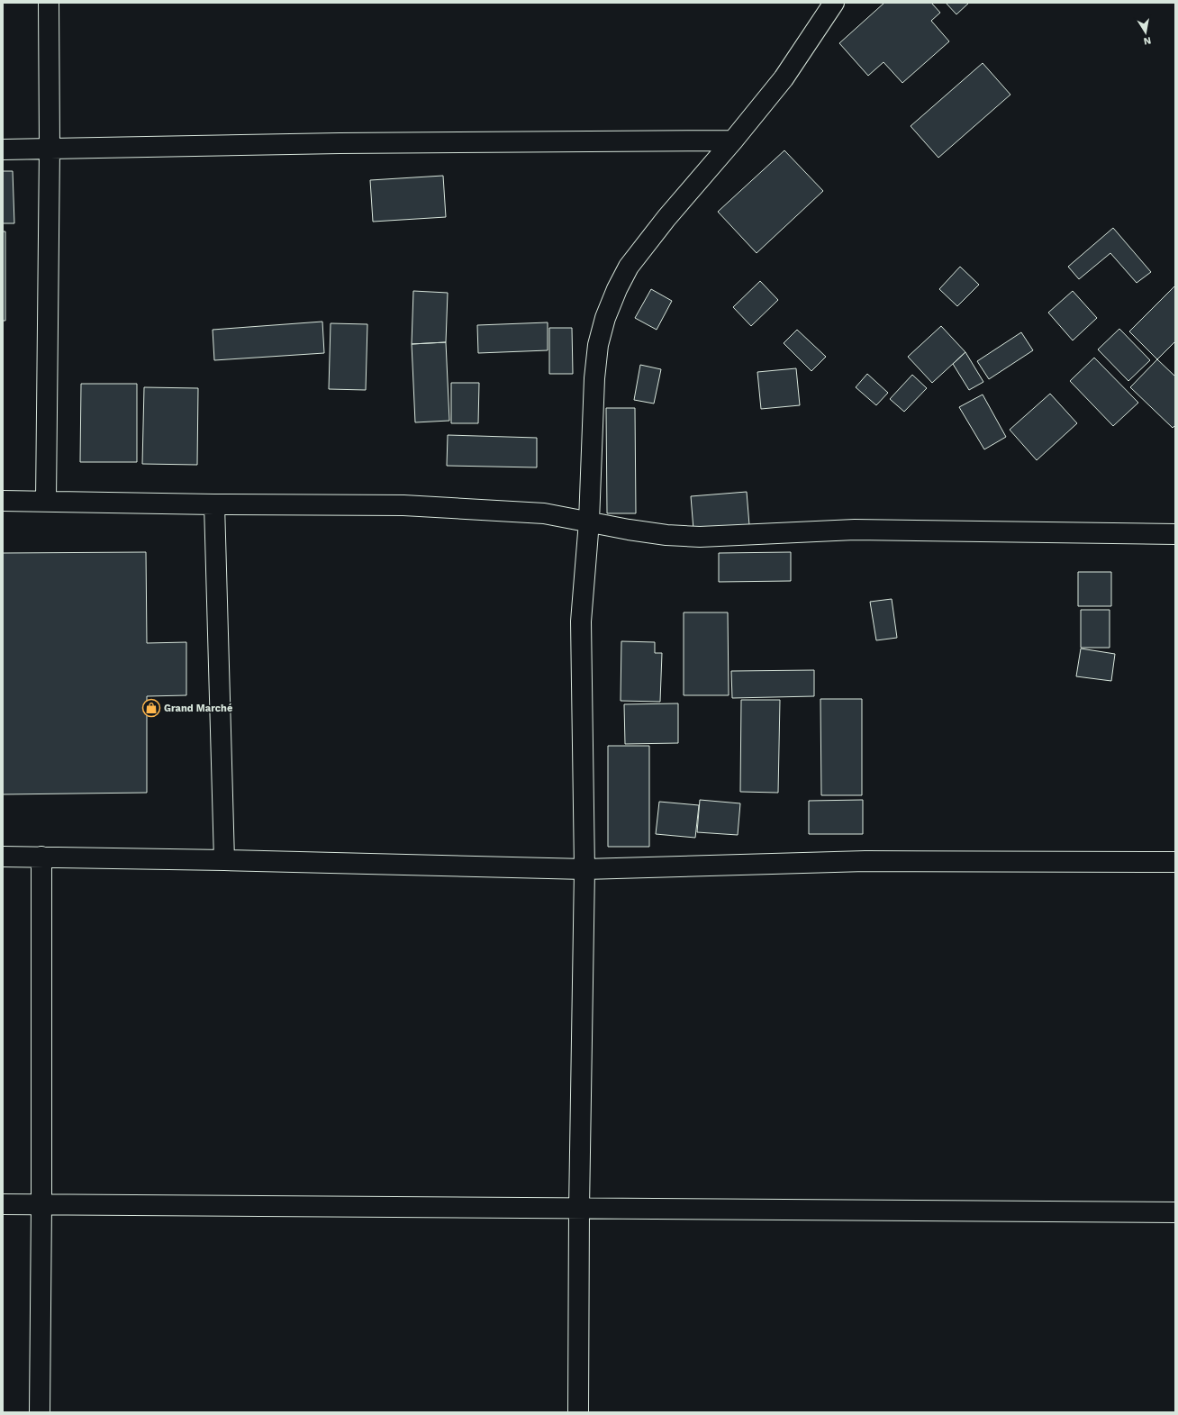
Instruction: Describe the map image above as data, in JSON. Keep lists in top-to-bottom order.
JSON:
{
  "places": {
    "shop": ["Grand Marché"]
  },
  "north": "bottom"
}
